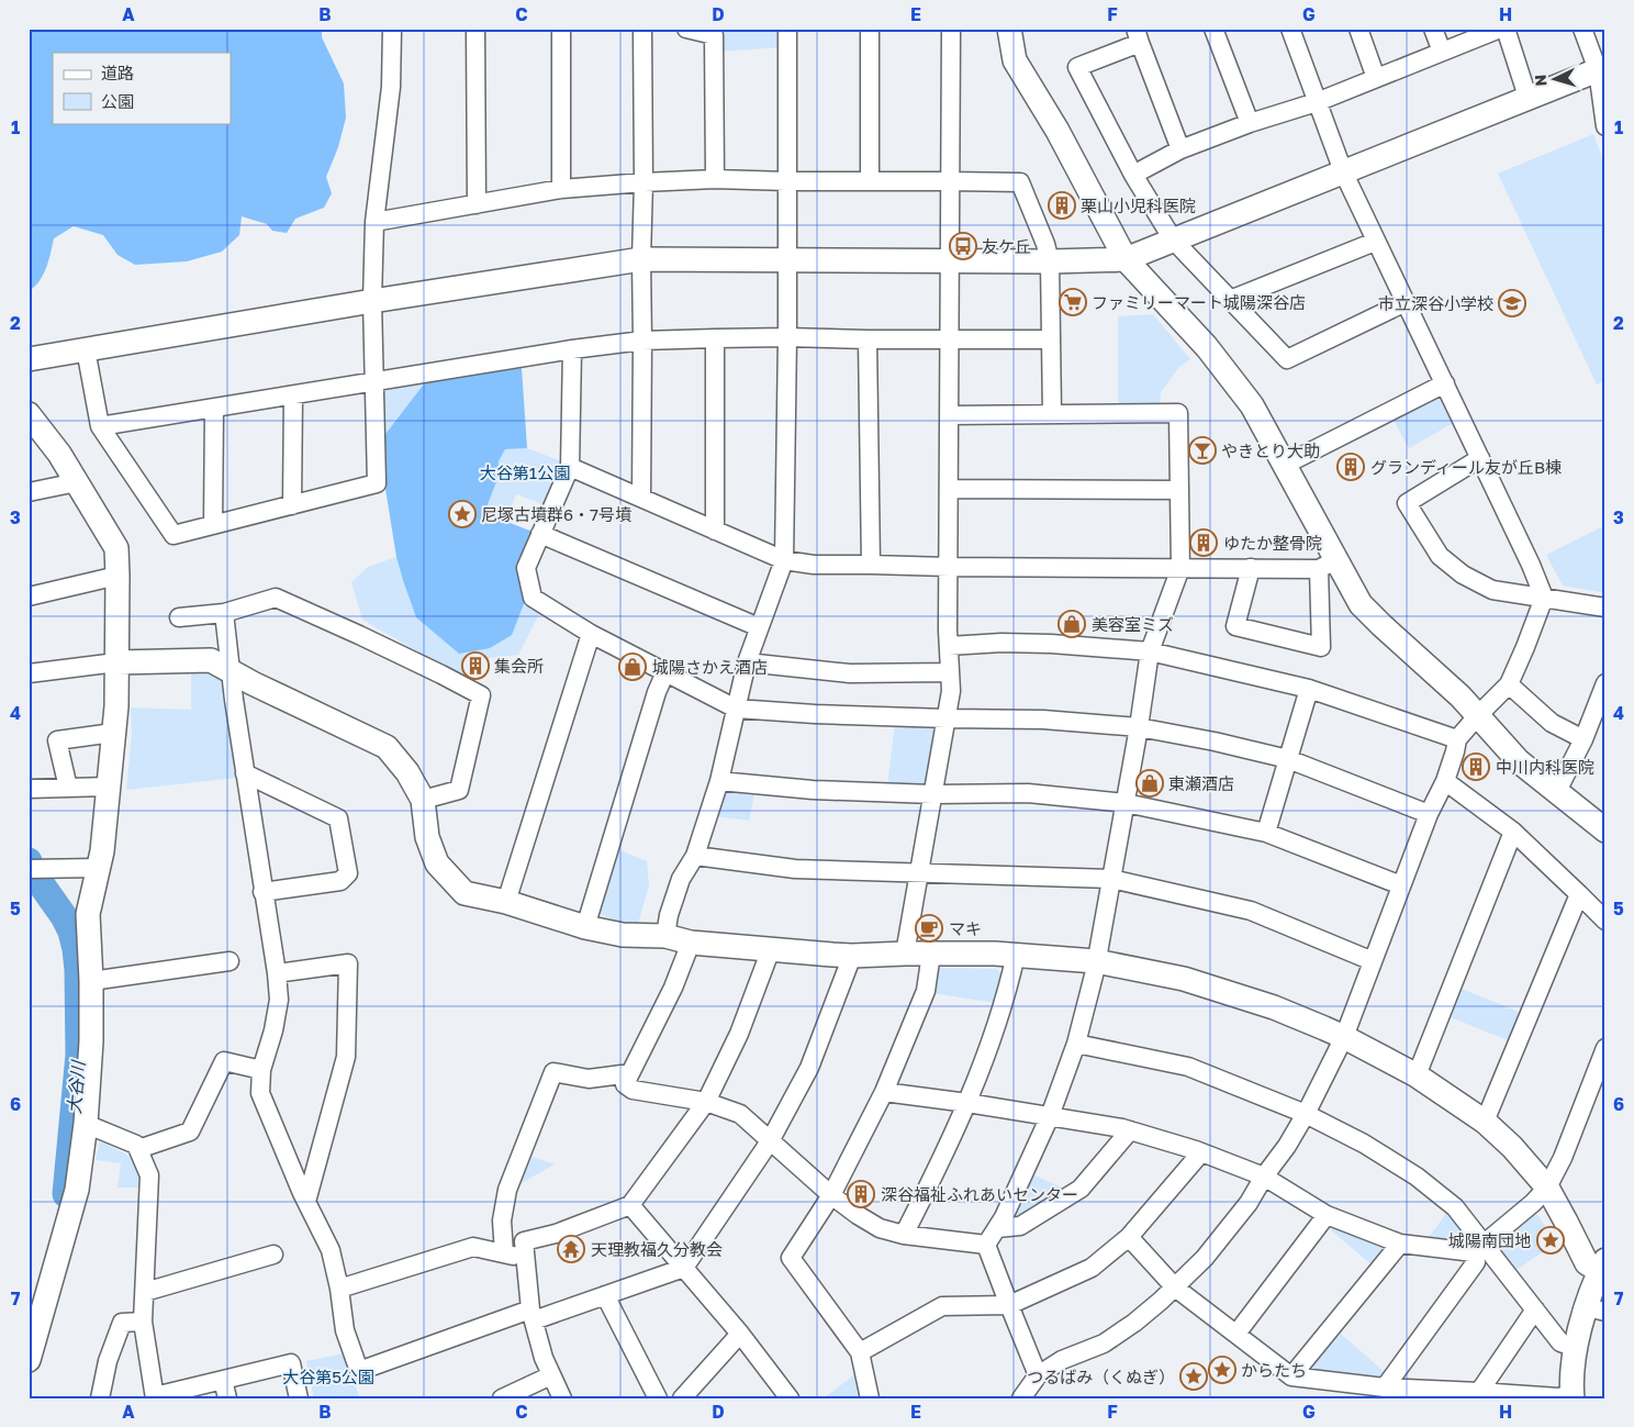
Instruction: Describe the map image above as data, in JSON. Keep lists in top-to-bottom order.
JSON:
{
  "water": ["大谷川"],
  "parks": ["大谷第1公園", "大谷第5公園"],
  "places": {
    "building": [
      "栗山小児科医院",
      "グランディール友が丘B棟",
      "ゆたか整骨院",
      "集会所",
      "中川内科医院",
      "深谷福祉ふれあいセンター"
    ],
    "bus stop": ["友ケ丘"],
    "supermarket": ["ファミリーマート城陽深谷店"],
    "school or university": ["市立深谷小学校"],
    "bar": ["やきとり大助"],
    "place": [
      "尼塚古墳群6・7号墳",
      "城陽南団地",
      "からたち",
      "つるばみ（くぬぎ）"
    ],
    "shop": ["美容室ミズ", "城陽さかえ酒店", "東瀬酒店"],
    "cafe": ["マキ"],
    "temple": ["天理教福久分教会"]
  },
  "legend": ["道路", "公園"],
  "north": "left",
  "grid": {
    "columns": [
      "A",
      "B",
      "C",
      "D",
      "E",
      "F",
      "G",
      "H"
    ],
    "rows": [
      "1",
      "2",
      "3",
      "4",
      "5",
      "6",
      "7"
    ]
  }
}
